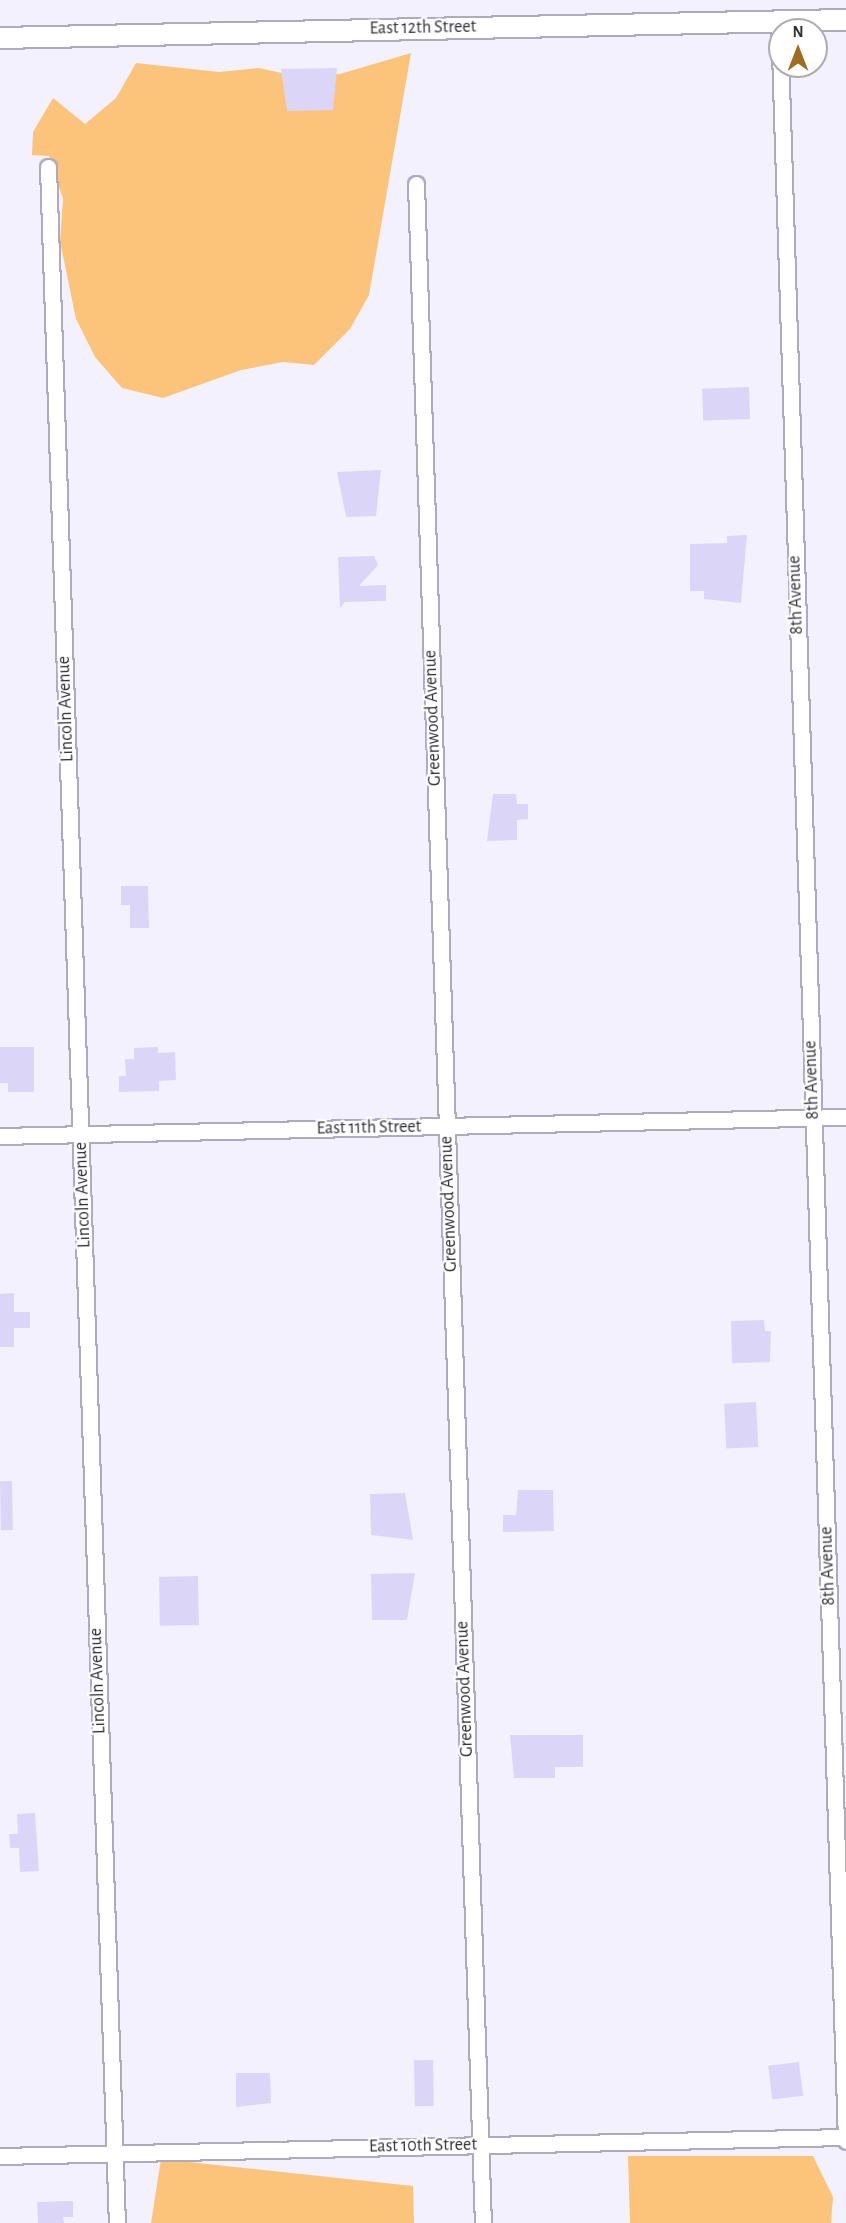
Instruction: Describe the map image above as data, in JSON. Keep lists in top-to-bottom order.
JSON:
{
  "streets": {
    "street": [
      "East 12th Street",
      "8th Avenue",
      "Lincoln Avenue",
      "Greenwood Avenue",
      "East 11th Street",
      "East 10th Street"
    ]
  },
  "crossings": [
    ["8th Avenue", "East 11th Street"],
    ["8th Avenue", "East 10th Street"],
    ["Lincoln Avenue", "East 11th Street"],
    ["Lincoln Avenue", "East 10th Street"],
    ["Greenwood Avenue", "East 11th Street"],
    ["Greenwood Avenue", "East 10th Street"]
  ],
  "north": "top"
}
